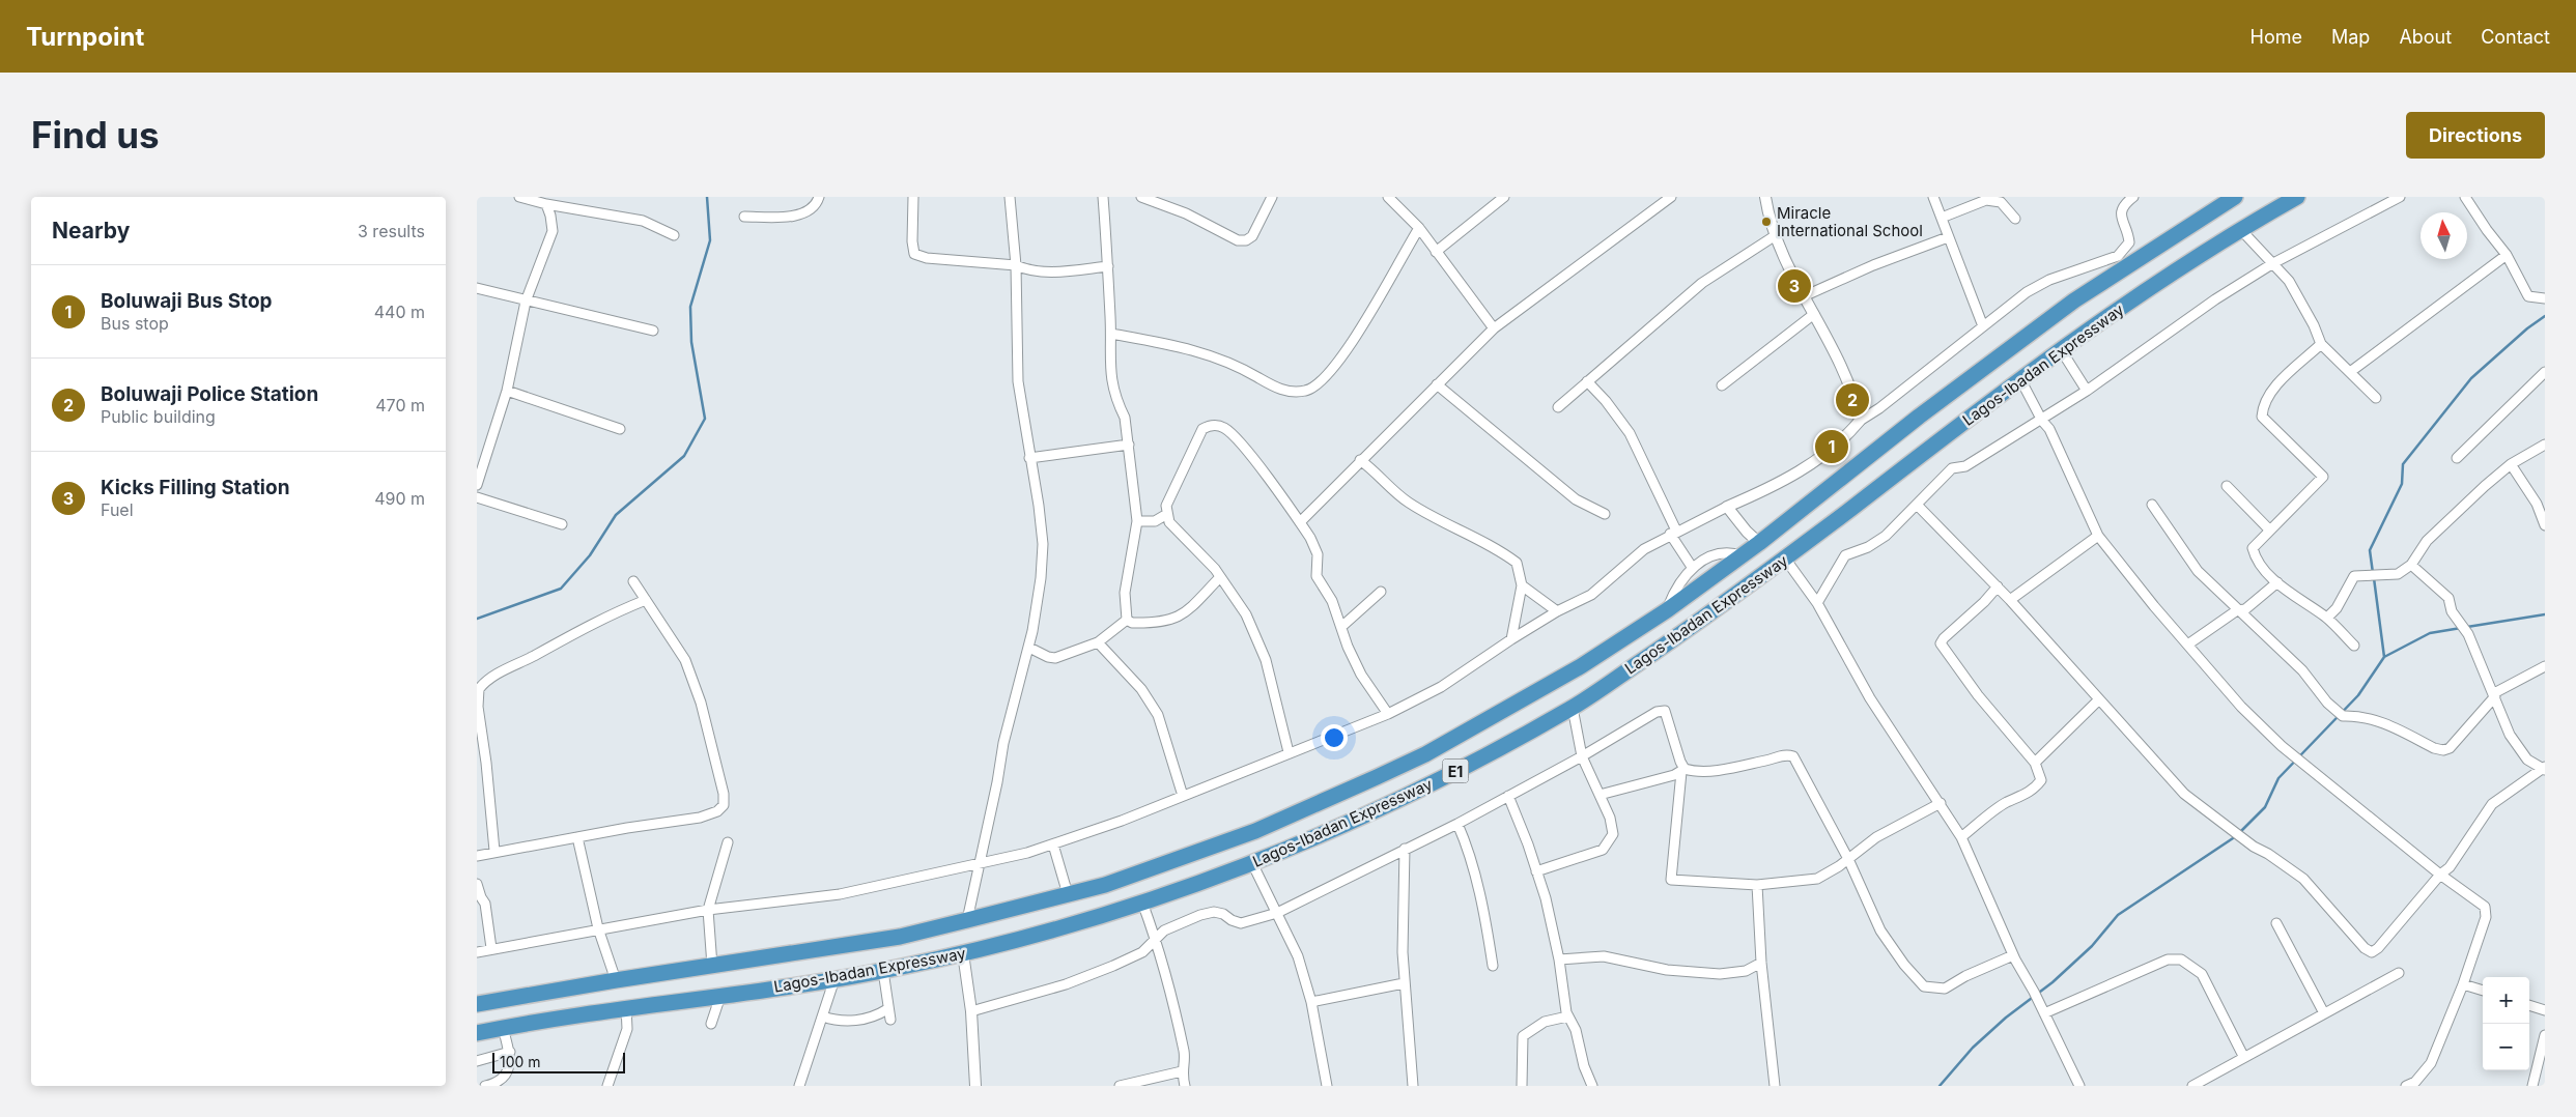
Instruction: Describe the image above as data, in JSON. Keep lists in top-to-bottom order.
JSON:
{
  "streets": {
    "highway": ["Lagos-Ibadan Expressway", "E1"]
  },
  "places": ["Miracle International School"],
  "scale_bar": "100 m",
  "north": "top",
  "page": {
    "header": "Turnpoint",
    "nav": [
      "Home",
      "Map",
      "About",
      "Contact"
    ],
    "buttons": "Directions",
    "title": "Find us",
    "heading": ["Nearby", "3 results"],
    "list": [
      {
        "mark": "1",
        "name": "Boluwaji Bus Stop",
        "note": "Bus stop",
        "value": "440 m"
      },
      {
        "mark": "2",
        "name": "Boluwaji Police Station",
        "note": "Public building",
        "value": "470 m"
      },
      {
        "mark": "3",
        "name": "Kicks Filling Station",
        "note": "Fuel",
        "value": "490 m"
      }
    ],
    "pins": ["3", "2", "1"],
    "map_buttons": ["+", "−"],
    "scale": "100 m"
  }
}
